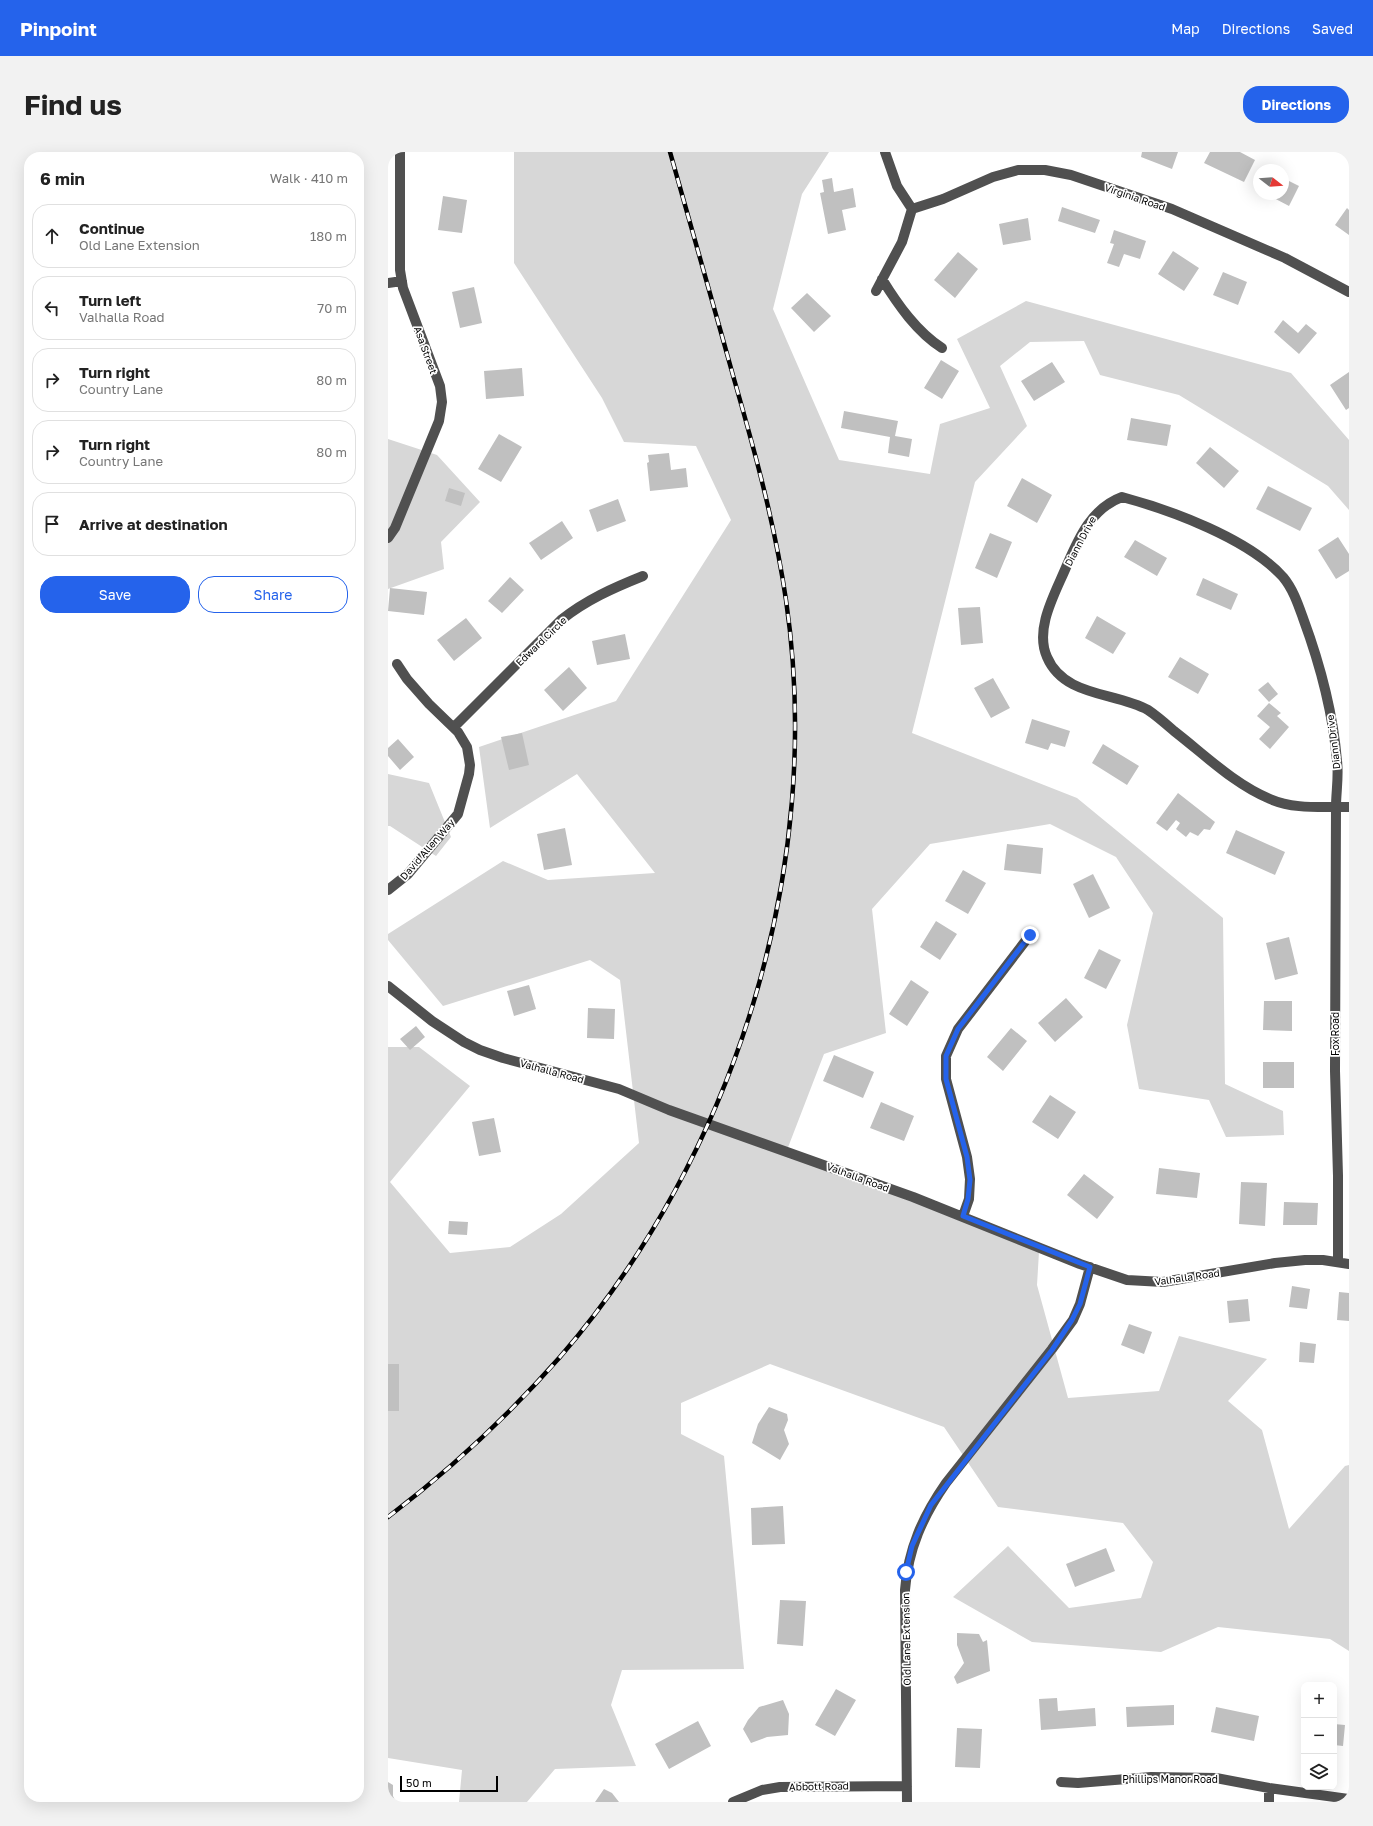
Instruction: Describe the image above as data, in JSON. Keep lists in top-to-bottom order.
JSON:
{
  "streets": {
    "street": [
      "Virginia Road",
      "Asa Street",
      "Diann Drive",
      "Edward Circle",
      "David Allen Way",
      "Fox Road",
      "Valhalla Road",
      "Old Lane Extension",
      "Phillips Manor Road",
      "Abbott Road"
    ]
  },
  "crossings": [
    ["Diann Drive", "Fox Road"],
    ["Edward Circle", "David Allen Way"],
    ["Fox Road", "Valhalla Road"],
    ["Valhalla Road", "Old Lane Extension"],
    ["Old Lane Extension", "Abbott Road"]
  ],
  "scale_bar": "50 m",
  "north": "right",
  "page": {
    "header": "Pinpoint",
    "nav": ["Map", "Directions", "Saved"],
    "buttons": [
      "Directions",
      ["Save", "Share"]
    ],
    "title": "Find us",
    "heading": ["6 min", "Walk · 410 m"],
    "list": [
      ["Continue", "Old Lane Extension", "180 m"],
      ["Turn left", "Valhalla Road", "70 m"],
      ["Turn right", "Country Lane", "80 m"],
      ["Turn right", "Country Lane", "80 m"],
      "Arrive at destination"
    ],
    "map_buttons": ["+", "−"],
    "scale": "50 m"
  }
}
